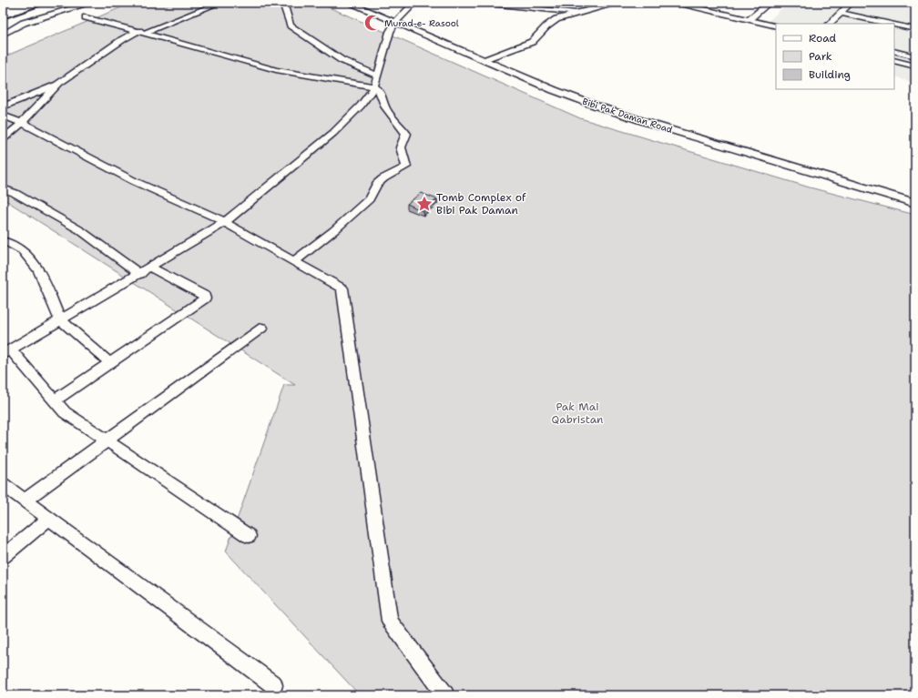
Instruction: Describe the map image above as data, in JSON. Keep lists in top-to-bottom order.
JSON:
{
  "streets": {
    "street": ["Bibi Pak Daman Road"]
  },
  "parks": ["Pak Mai Qabristan"],
  "places": {
    "mosque": ["Murad-e- Rasool"],
    "place": ["Tomb Complex of Bibi Pak Daman"]
  },
  "legend": ["Road", "Park", "Building"]
}
